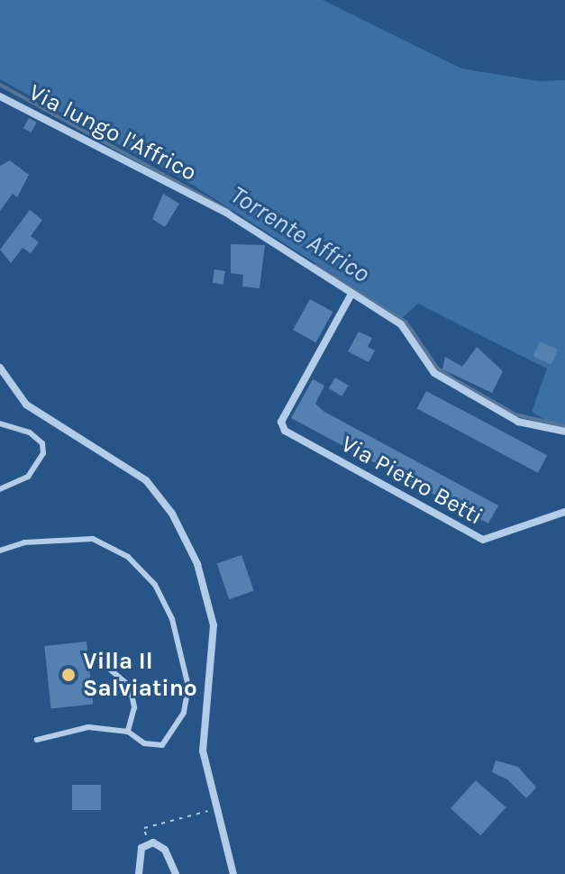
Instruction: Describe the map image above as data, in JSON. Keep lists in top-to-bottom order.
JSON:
{
  "streets": {
    "street": ["Via lungo l'Affrico", "Via Pietro Betti"]
  },
  "crossings": [
    ["Via lungo l'Affrico", "Via Pietro Betti"]
  ],
  "water": ["Torrente Affrico"],
  "places": ["Villa Il Salviatino"]
}
